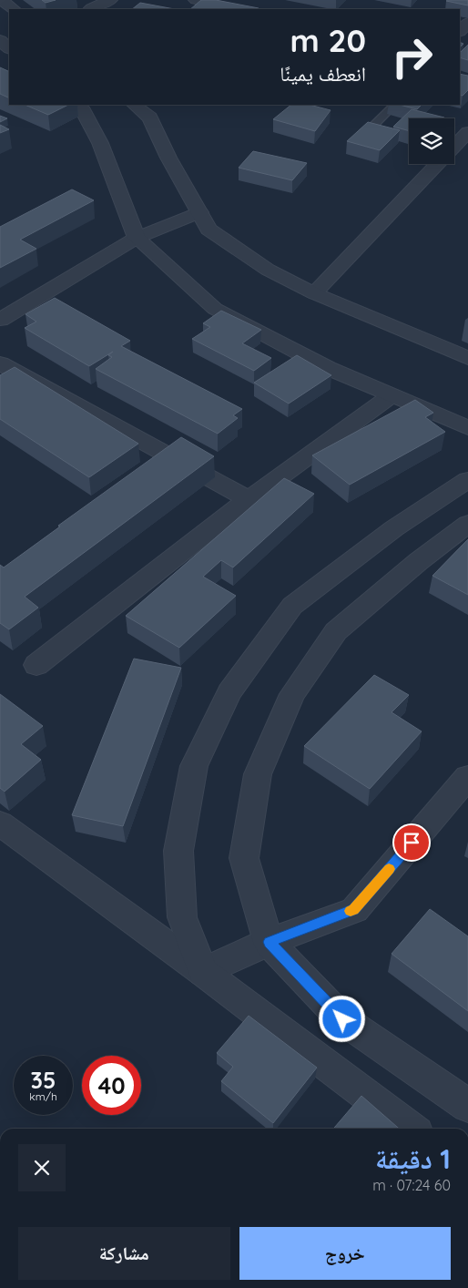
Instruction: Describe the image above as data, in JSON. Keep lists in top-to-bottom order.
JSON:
{
  "page": {
    "turn": ["20 m", "انعطف يمينًا"],
    "speed": "35 km/h",
    "limit": "40",
    "heading": ["1 دقيقة", "60 m · 07:24"],
    "buttons": ["خروج", "مشاركة"]
  }
}
